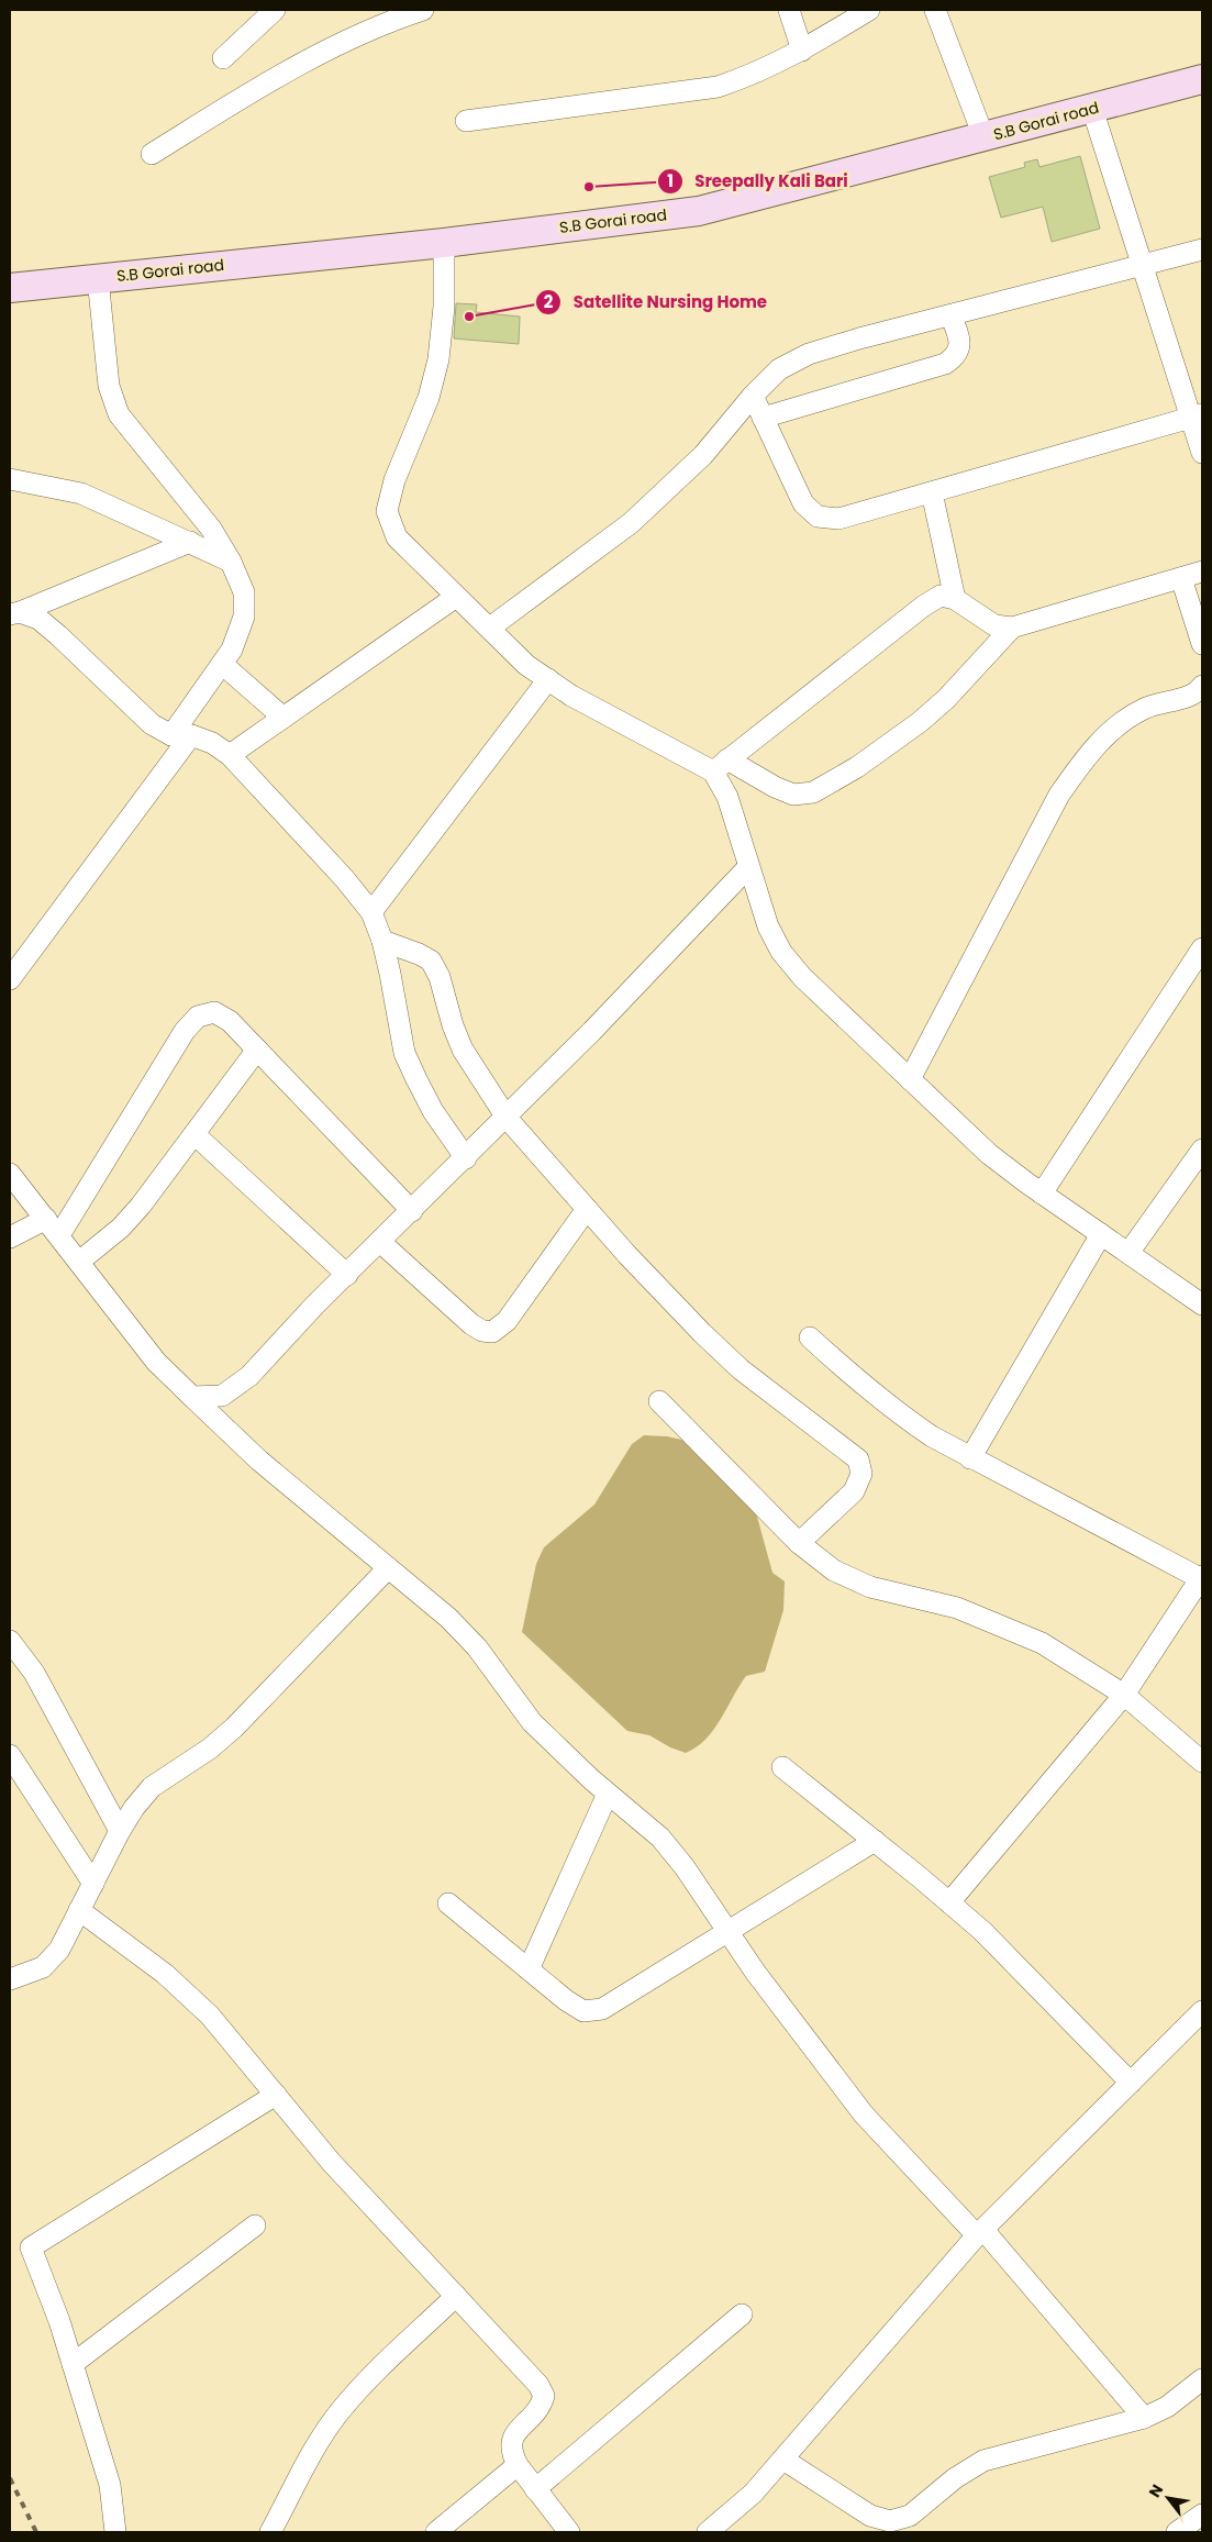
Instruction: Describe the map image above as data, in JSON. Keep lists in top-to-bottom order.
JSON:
{
  "streets": {
    "street": ["S.B Gorai road"]
  },
  "places": ["Sreepally Kali Bari", "Satellite Nursing Home"],
  "north": "top left"
}
